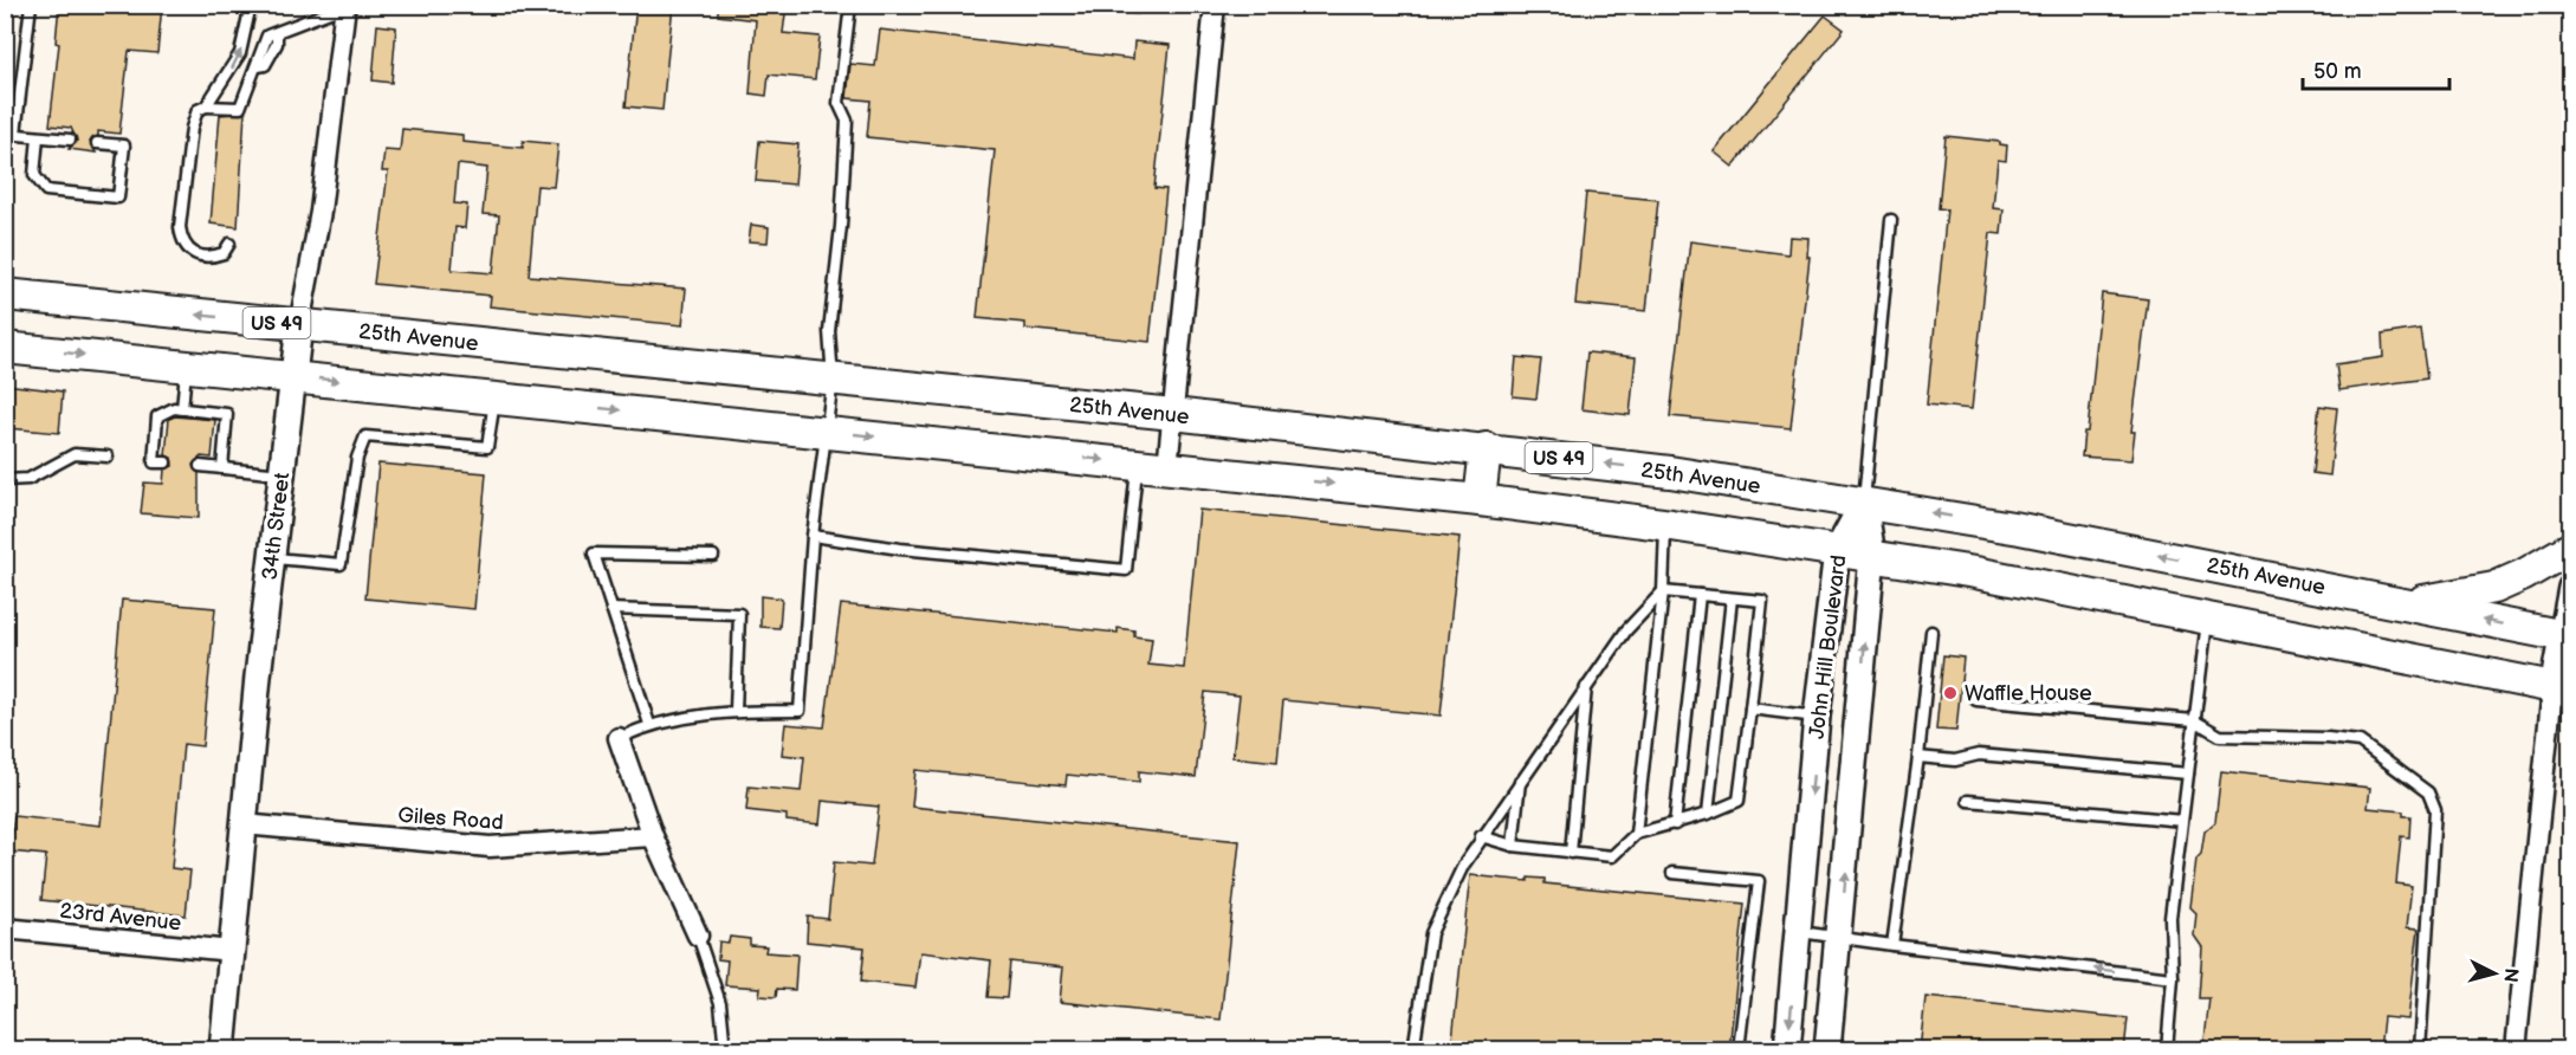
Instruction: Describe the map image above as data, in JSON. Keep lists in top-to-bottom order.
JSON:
{
  "streets": {
    "main road": ["US 49", "25th Avenue"],
    "street": [
      "34th Street",
      "John Hill Boulevard",
      "Giles Road",
      "23rd Avenue"
    ]
  },
  "crossings": [
    ["25th Avenue", "34th Street"],
    ["25th Avenue", "John Hill Boulevard"],
    ["34th Street", "Giles Road"],
    ["34th Street", "23rd Avenue"]
  ],
  "places": ["Waffle House"],
  "scale_bar": "50 m",
  "north": "right"
}
